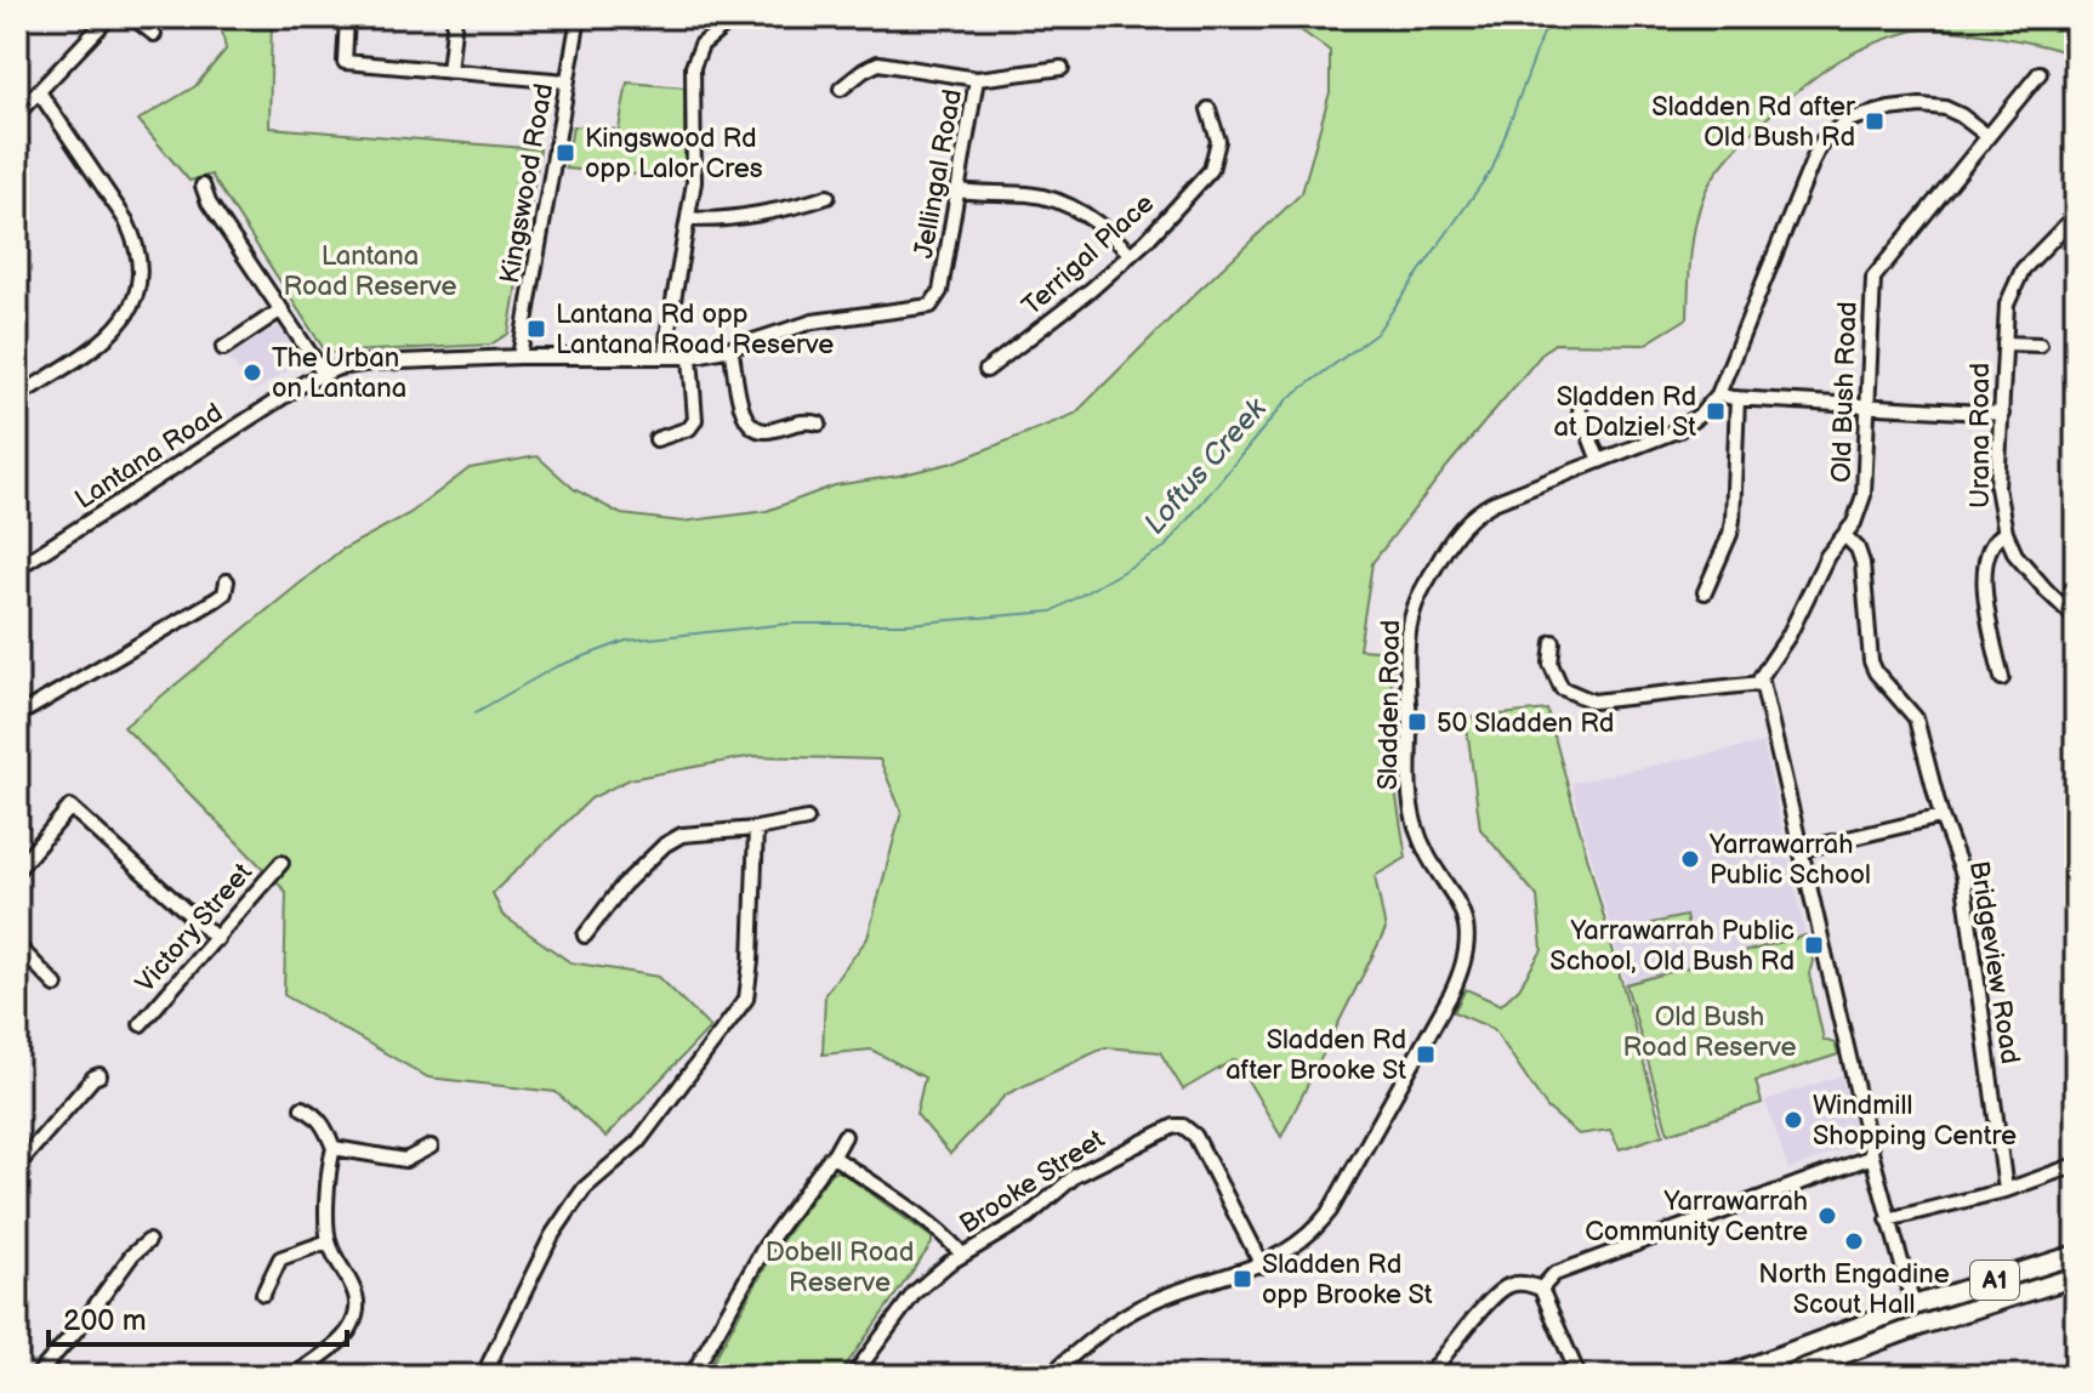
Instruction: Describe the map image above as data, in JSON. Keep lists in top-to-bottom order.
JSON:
{
  "streets": {
    "highway": ["A1"],
    "street": [
      "Jellingal Road",
      "Kingswood Road",
      "Terrigal Place",
      "Old Bush Road",
      "Urana Road",
      "Lantana Road",
      "Sladden Road",
      "Victory Street",
      "Bridgeview Road",
      "Brooke Street"
    ]
  },
  "crossings": [
    ["Jellingal Road", "Lantana Road"],
    ["Kingswood Road", "Lantana Road"],
    ["Old Bush Road", "Sladden Road"],
    ["Old Bush Road", "Bridgeview Road"],
    ["Sladden Road", "Brooke Street"]
  ],
  "water": ["Loftus Creek"],
  "parks": ["Lantana Road Reserve", "Old Bush Road Reserve", "Dobell Road Reserve"],
  "places": {
    "transit": [
      "Sladden Rd after Old Bush Rd",
      "Kingswood Rd opp Lalor Cres",
      "Lantana Rd opp Lantana Road Reserve",
      "Sladden Rd at Dalziel St",
      "50 Sladden Rd",
      "Yarrawarrah Public School, Old Bush Rd",
      "Sladden Rd after Brooke St",
      "Sladden Rd opp Brooke St"
    ],
    "other": [
      "The Urban on Lantana",
      "Yarrawarrah Public School",
      "Windmill Shopping Centre",
      "Yarrawarrah Community Centre",
      "North Engadine Scout Hall"
    ]
  },
  "scale_bar": "200 m"
}
